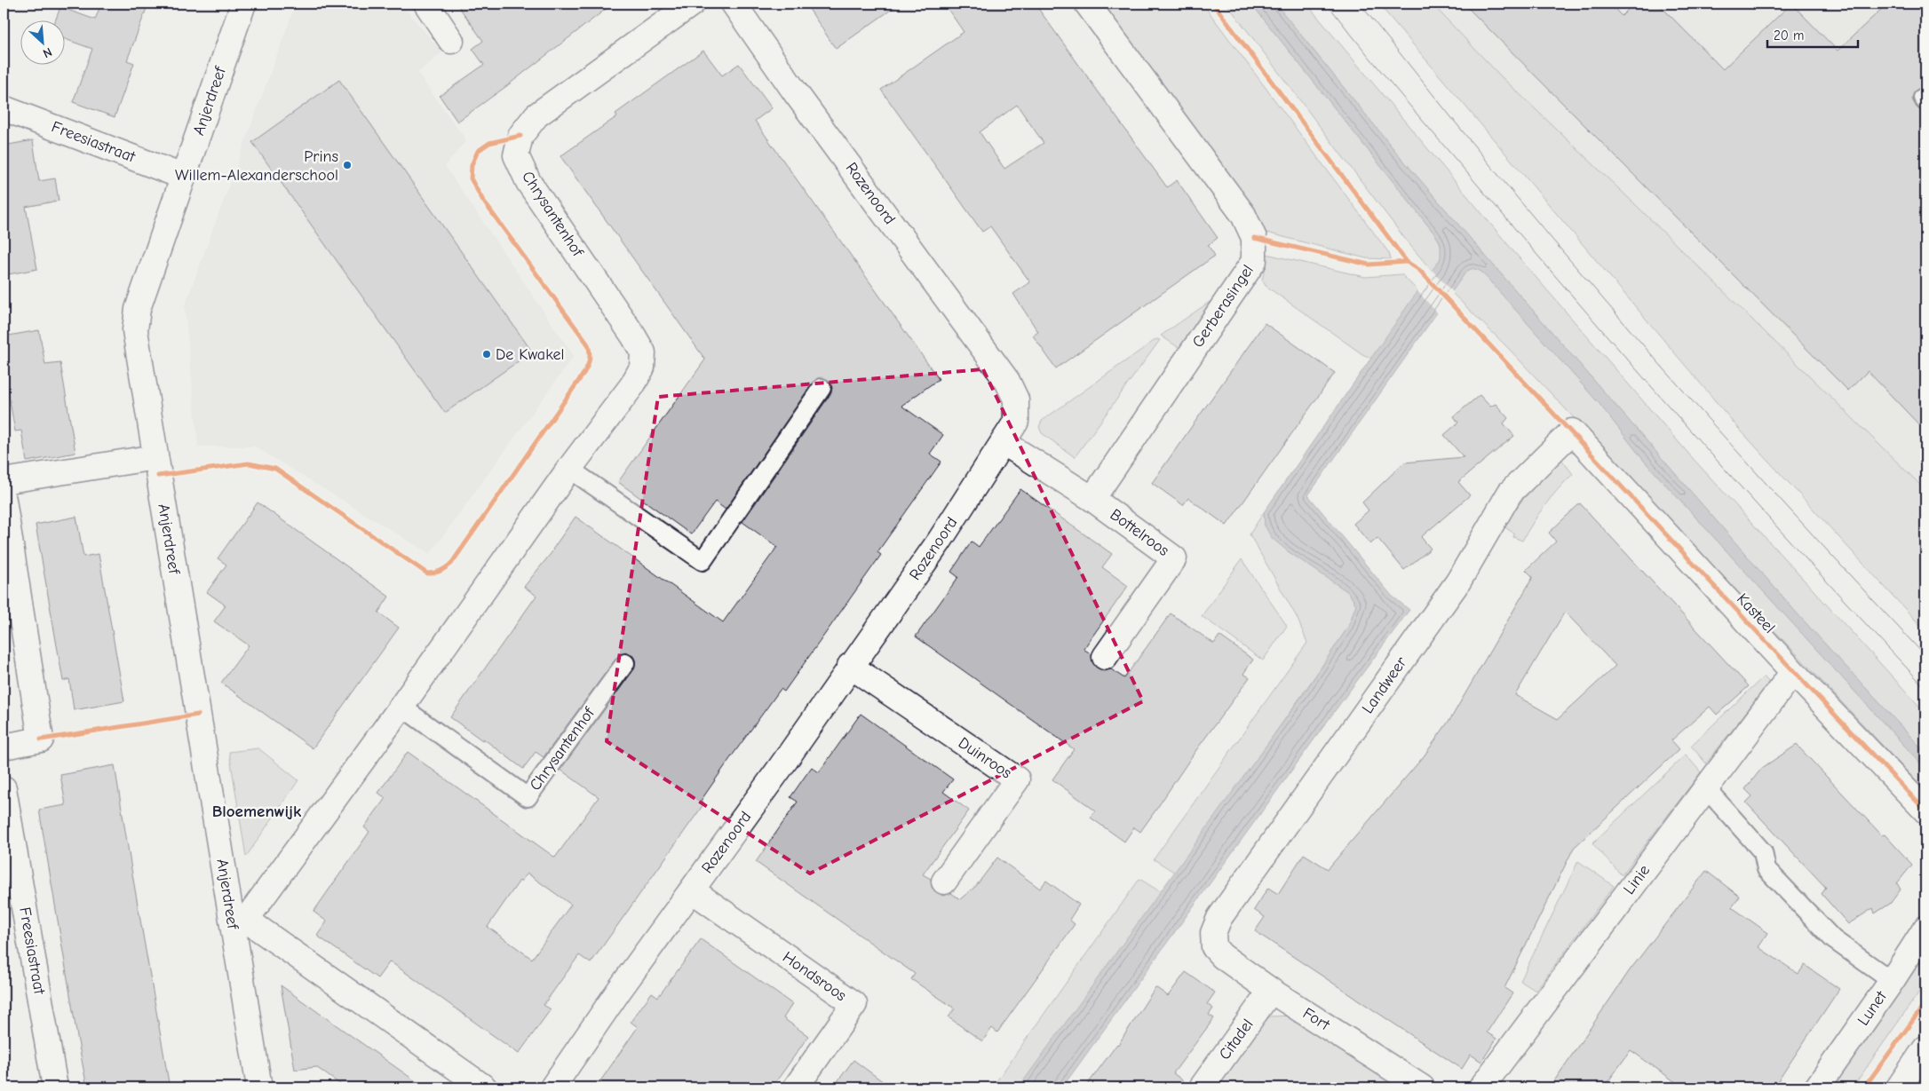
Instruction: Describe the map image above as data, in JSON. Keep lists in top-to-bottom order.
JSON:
{
  "streets": {
    "street": [
      "Anjerdreef",
      "Freesiastraat",
      "Rozenoord",
      "Chrysantenhof",
      "Gerberasingel",
      "Bottelroos",
      "Kasteel",
      "Landweer",
      "Duinroos",
      "Linie",
      "Hondsroos",
      "Lunet",
      "Fort",
      "Citadel"
    ]
  },
  "crossings": [
    ["Anjerdreef", "Freesiastraat"],
    ["Anjerdreef", "Chrysantenhof"],
    ["Rozenoord", "Bottelroos"],
    ["Rozenoord", "Duinroos"],
    ["Rozenoord", "Hondsroos"],
    ["Gerberasingel", "Bottelroos"],
    ["Kasteel", "Landweer"],
    ["Kasteel", "Linie"],
    ["Landweer", "Fort"],
    ["Fort", "Citadel"]
  ],
  "districts": ["Bloemenwijk"],
  "places": ["Prins Willem-Alexanderschool", "De Kwakel"],
  "scale_bar": "20 m",
  "north": "bottom right"
}
